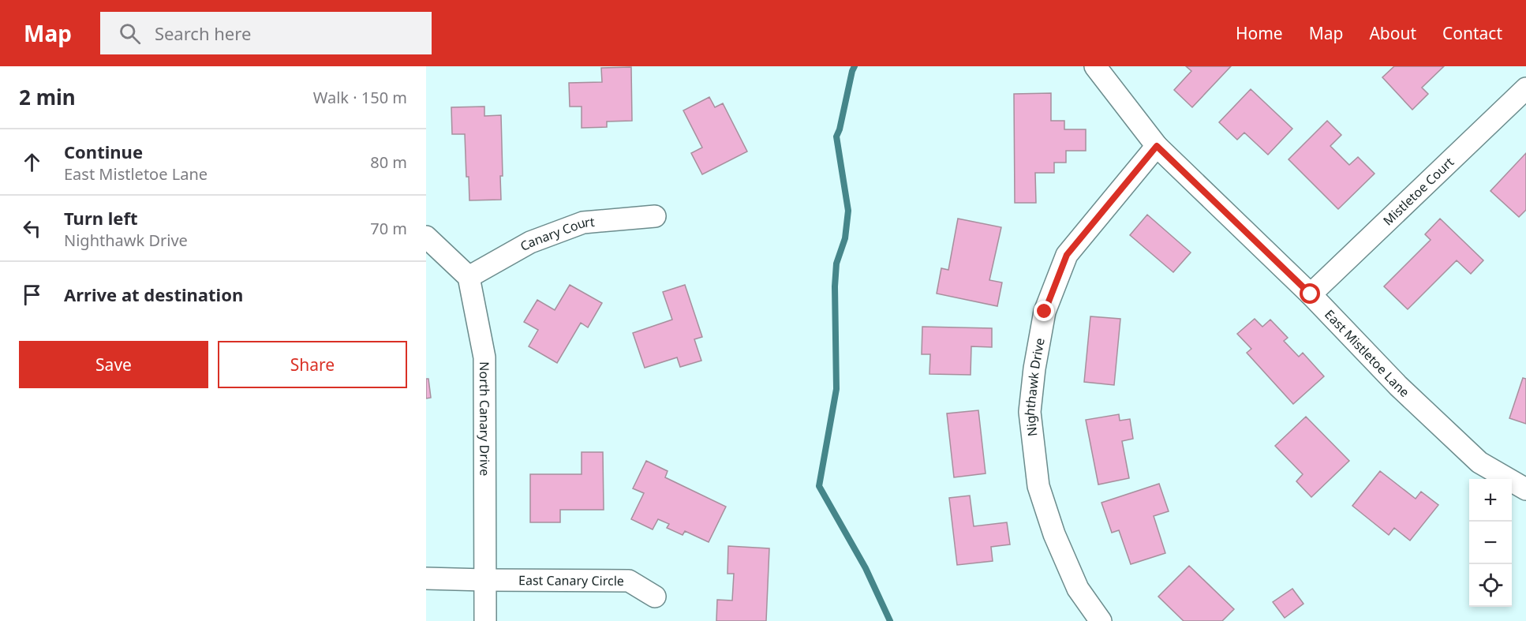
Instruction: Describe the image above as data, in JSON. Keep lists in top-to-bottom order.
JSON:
{
  "streets": {
    "street": [
      "Mistletoe Court",
      "Canary Court",
      "East Mistletoe Lane",
      "Nighthawk Drive",
      "North Canary Drive",
      "East Canary Circle"
    ]
  },
  "crossings": [
    ["Mistletoe Court", "East Mistletoe Lane"],
    ["Canary Court", "North Canary Drive"],
    ["East Mistletoe Lane", "Nighthawk Drive"],
    ["North Canary Drive", "East Canary Circle"]
  ],
  "page": {
    "header": "Map",
    "search": "Search here",
    "nav": [
      "Home",
      "Map",
      "About",
      "Contact"
    ],
    "heading": ["2 min", "Walk · 150 m"],
    "list": [
      ["Continue", "East Mistletoe Lane", "80 m"],
      ["Turn left", "Nighthawk Drive", "70 m"],
      "Arrive at destination"
    ],
    "buttons": ["Save", "Share"],
    "map_buttons": ["+", "−"]
  }
}
